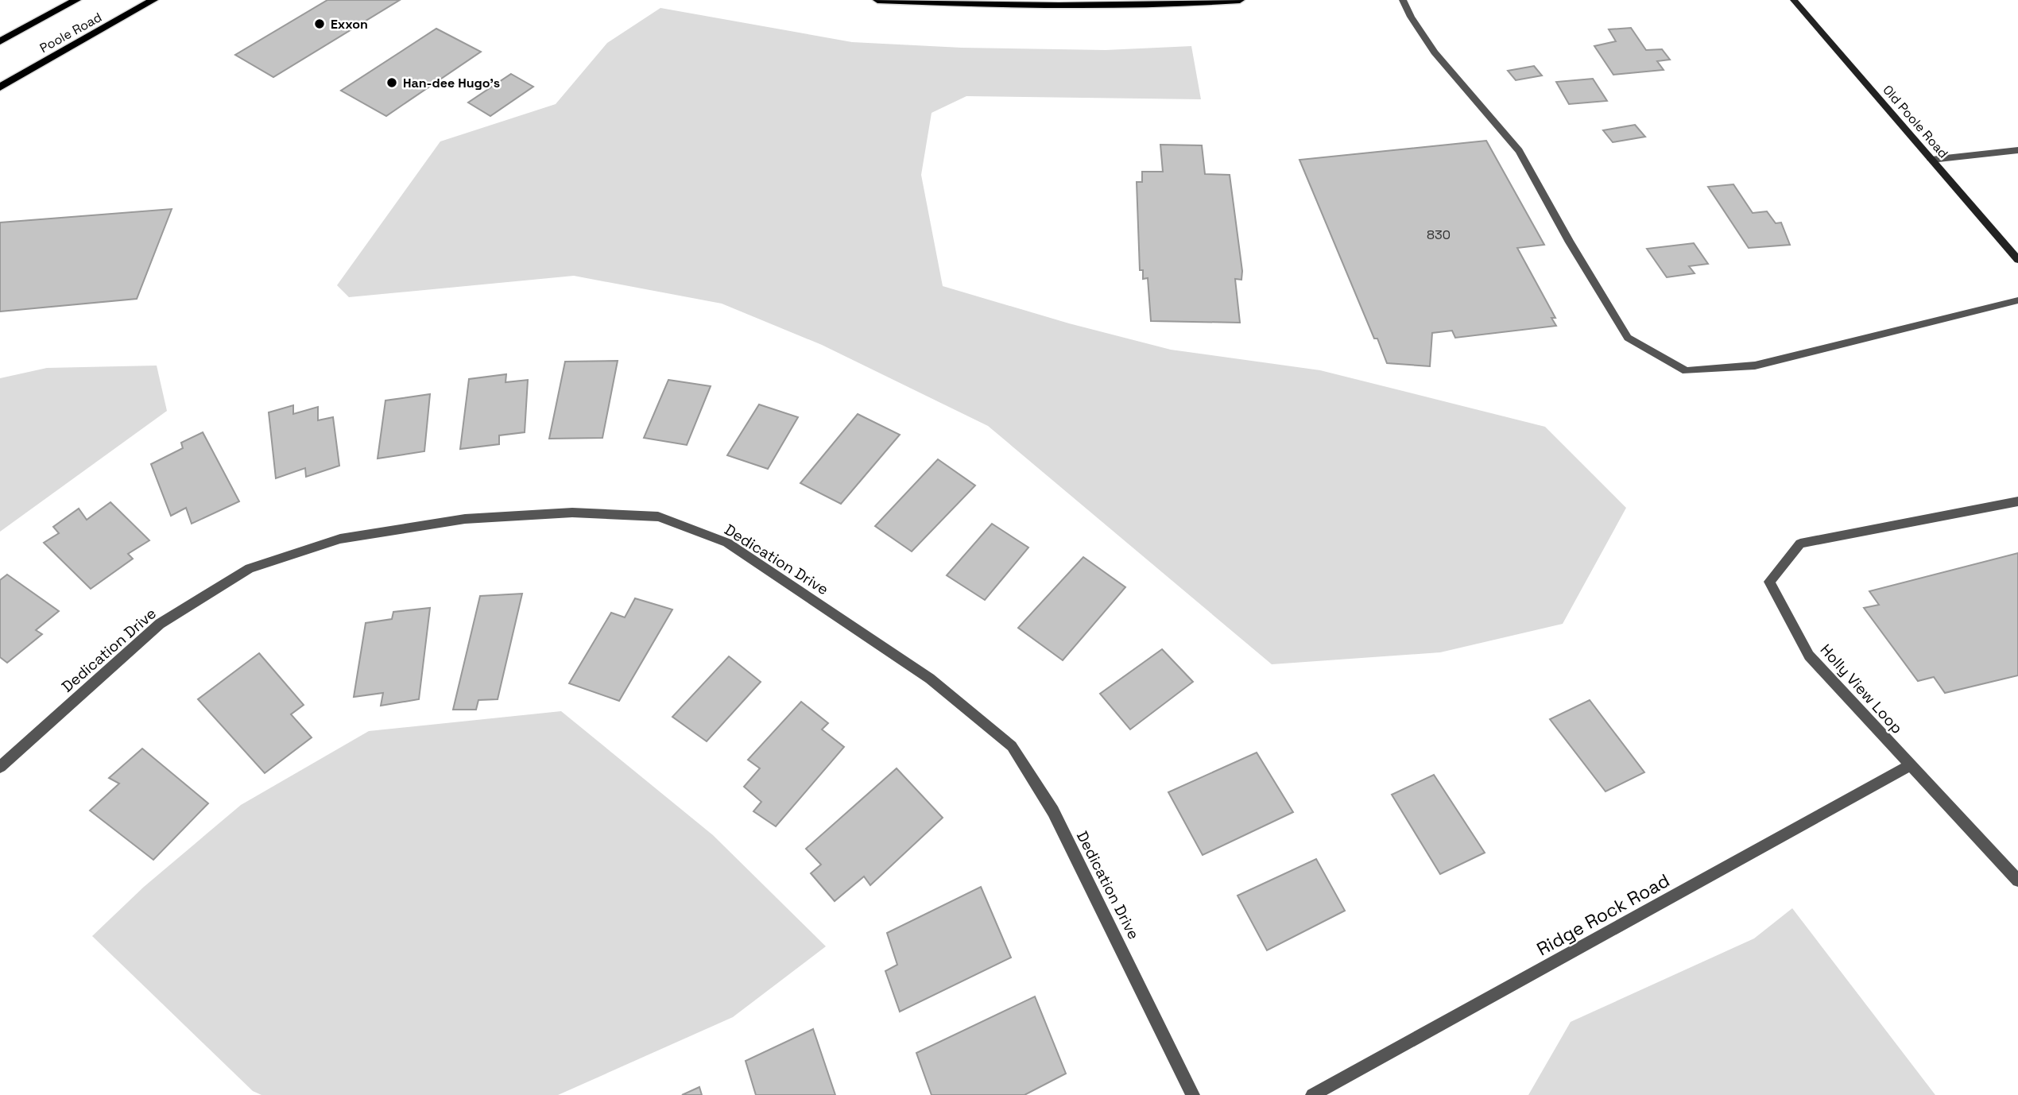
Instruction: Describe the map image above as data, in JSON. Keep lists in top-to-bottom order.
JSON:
{
  "streets": {
    "main road": ["Poole Road"],
    "street": [
      "Old Poole Road",
      "Dedication Drive",
      "Holly View Loop",
      "Ridge Rock Road"
    ]
  },
  "crossings": [
    ["Holly View Loop", "Ridge Rock Road"]
  ],
  "places": ["Exxon", "Han-dee Hugo's"],
  "house_numbers": ["830"]
}
